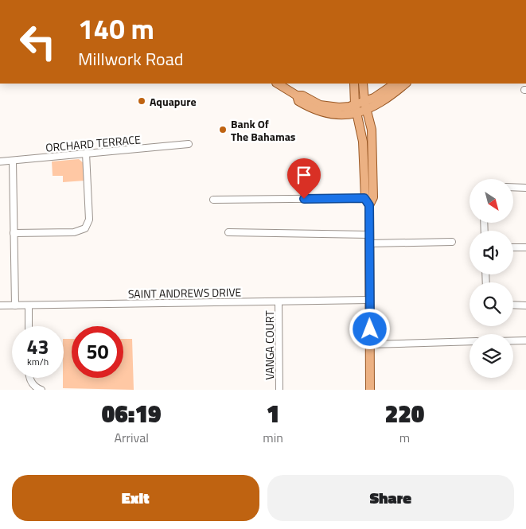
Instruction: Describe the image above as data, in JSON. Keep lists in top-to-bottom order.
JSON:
{
  "streets": {
    "street": ["ORCHARD TERRACE", "SAINT ANDREWS DRIVE", "VANGA COURT"]
  },
  "crossings": [
    ["SAINT ANDREWS DRIVE", "VANGA COURT"]
  ],
  "places": ["Aquapure", "Bank Of The Bahamas"],
  "north": "bottom right",
  "page": {
    "turn": ["140 m", "Millwork Road"],
    "speed": "43 km/h",
    "limit": "50",
    "eta": [
      "06:19",
      "Arrival",
      "1",
      "min",
      "220",
      "m"
    ],
    "buttons": ["Exit", "Share"]
  }
}
